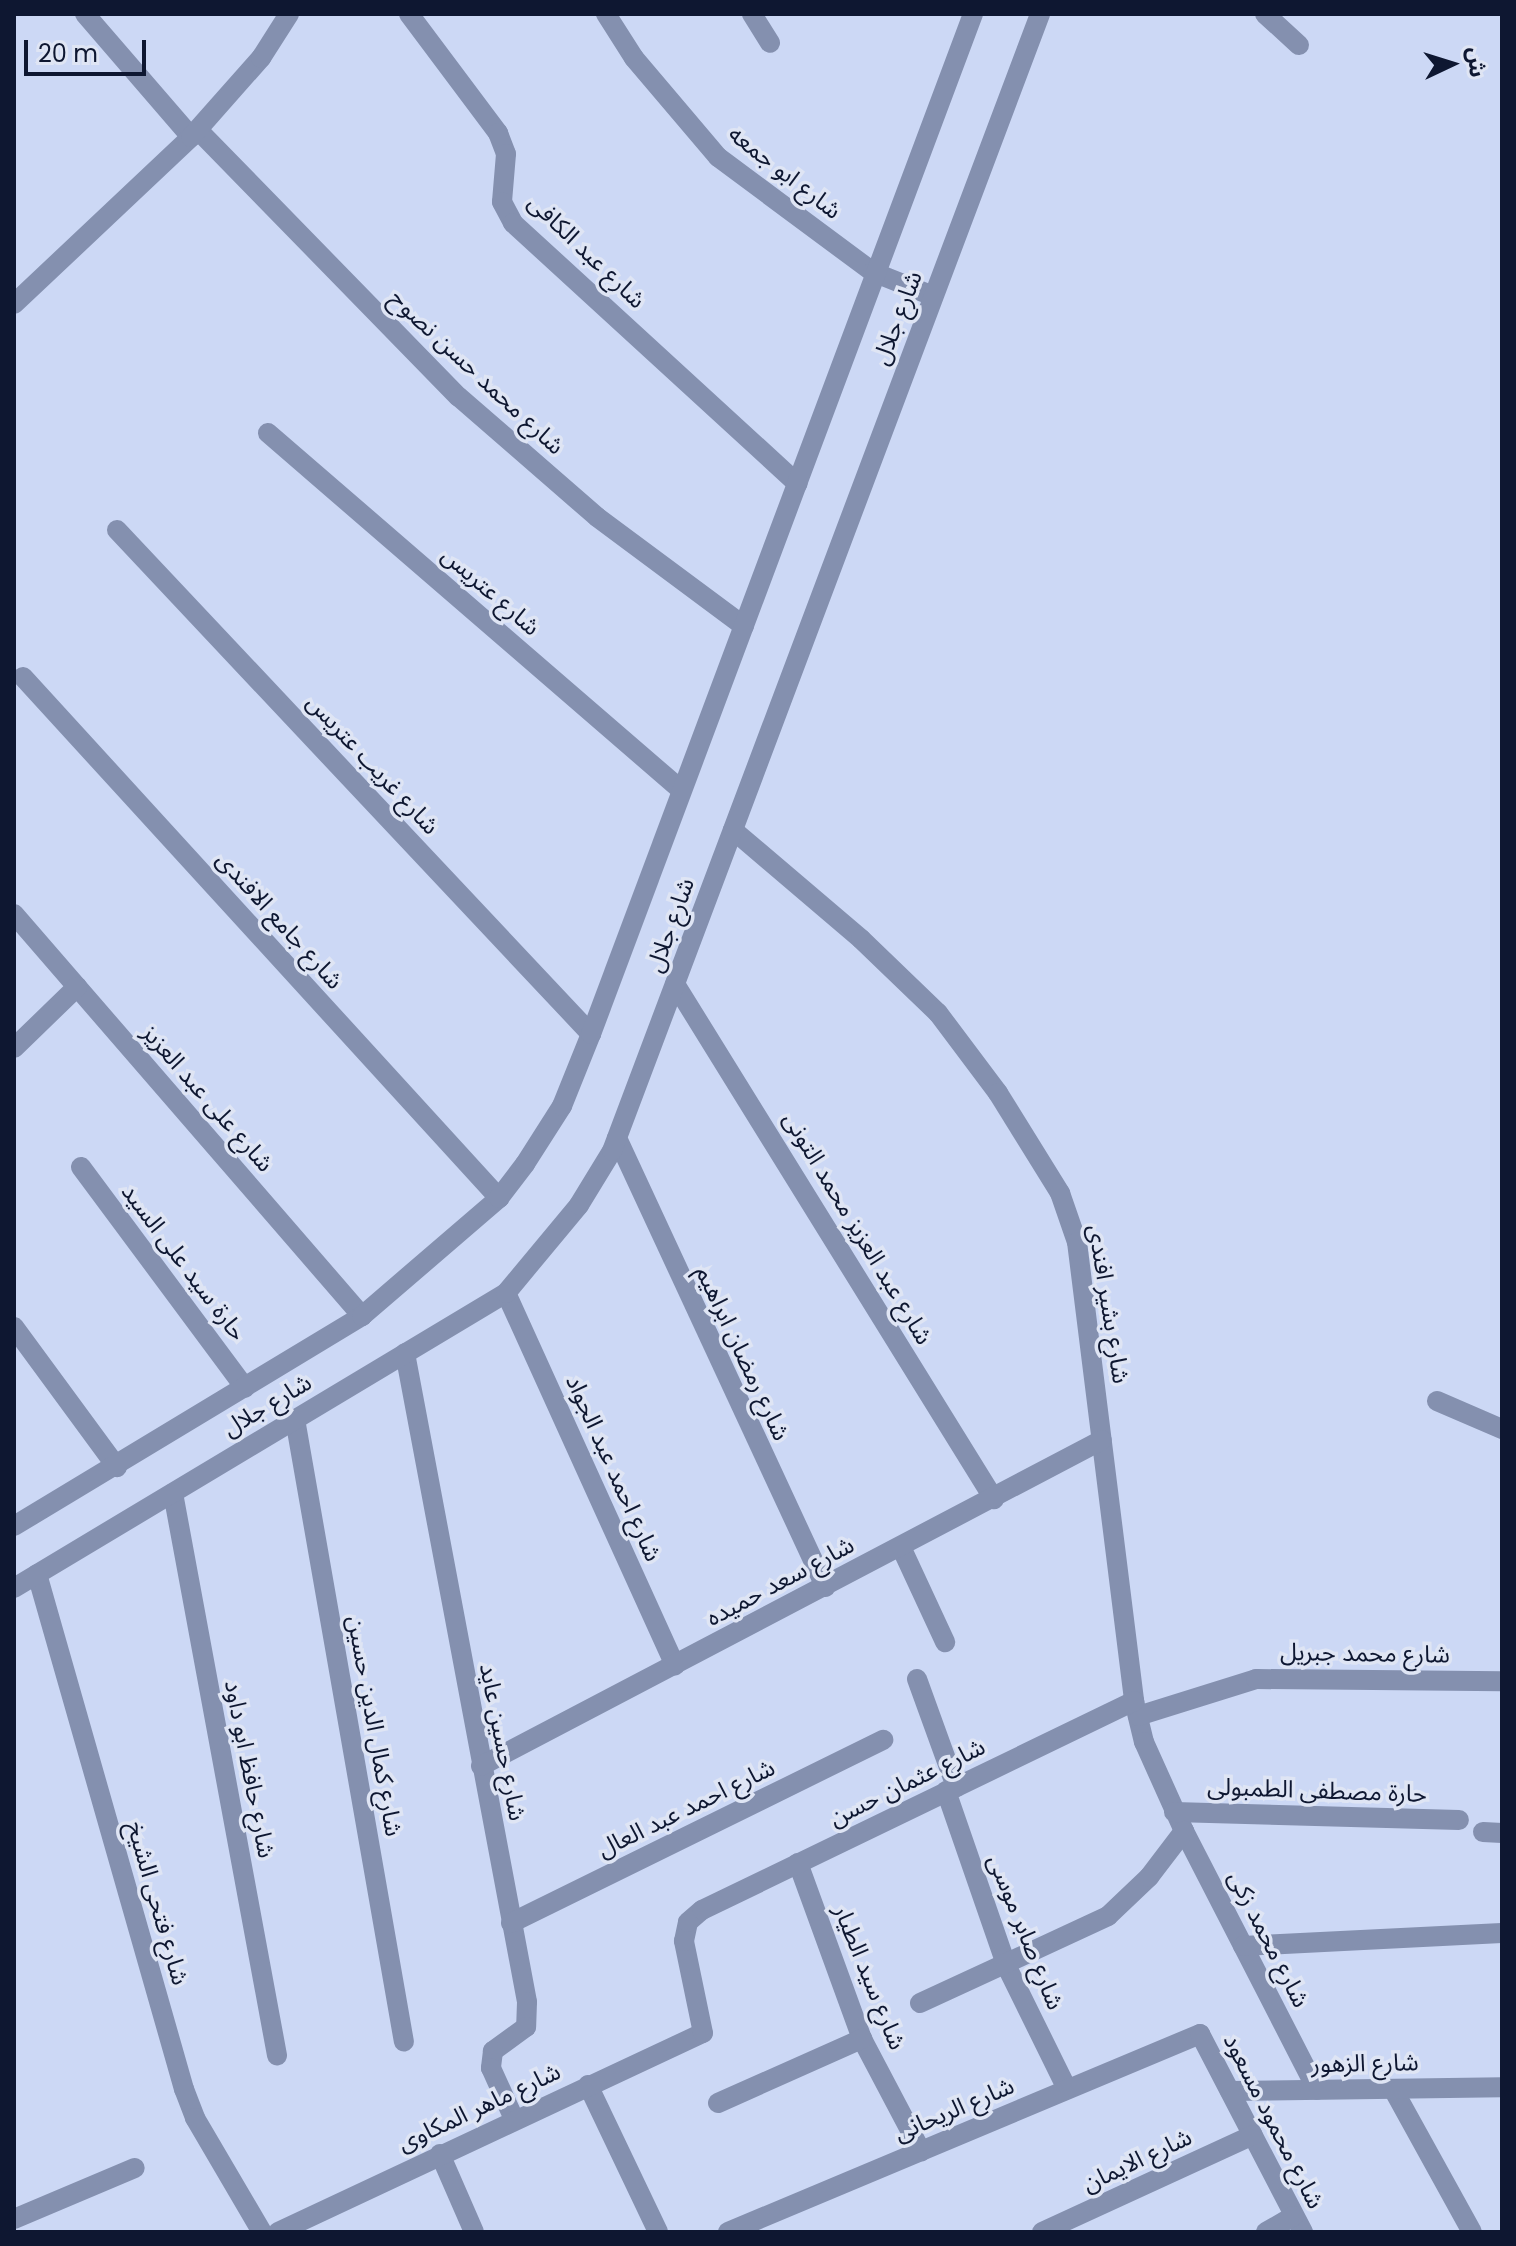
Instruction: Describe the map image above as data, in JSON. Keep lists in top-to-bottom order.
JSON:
{
  "streets": {
    "street": [
      "شارع ابو جمعه",
      "شارع عبد الكافى",
      "شارع جلال",
      "شارع محمد حسن نصوح",
      "شارع عتريس",
      "شارع غريب عتريس",
      "شارع جامع الافندى",
      "شارع على عبد العزيز",
      "شارع عبد العزيز محمد التونى",
      "حارة سيد على السيد",
      "شارع بشير افندى",
      "شارع رمضان ابراهيم",
      "شارع احمد عبد الجواد",
      "شارع سعد حميده",
      "شارع محمد جبريل",
      "شارع كمال الدين حسين",
      "شارع حسين عايد",
      "شارع حافظ ابو داود",
      "شارع عثمان حسن",
      "حارة مصطفى الطمبولى",
      "شارع احمد عبد العال",
      "شارع فتحى الشيخ",
      "شارع صابر موسى",
      "شارع محمد زكى",
      "شارع سيد الطيار",
      "شارع الزهور",
      "شارع ماهر المكاوى",
      "شارع الريحانى",
      "شارع محمود مسعود",
      "شارع الايمان"
    ]
  },
  "crossings": [
    ["شارع ابو جمعه", "شارع جلال"],
    ["شارع عبد الكافى", "شارع جلال"],
    ["شارع جلال", "شارع محمد حسن نصوح"],
    ["شارع جلال", "شارع عتريس"],
    ["شارع جلال", "شارع غريب عتريس"],
    ["شارع جلال", "شارع جامع الافندى"],
    ["شارع جلال", "شارع على عبد العزيز"],
    ["شارع جلال", "شارع عبد العزيز محمد التونى"],
    ["شارع جلال", "حارة سيد على السيد"],
    ["شارع جلال", "شارع بشير افندى"],
    ["شارع جلال", "شارع رمضان ابراهيم"],
    ["شارع جلال", "شارع احمد عبد الجواد"],
    ["شارع جلال", "شارع كمال الدين حسين"],
    ["شارع جلال", "شارع حسين عايد"],
    ["شارع جلال", "شارع حافظ ابو داود"],
    ["شارع جلال", "شارع فتحى الشيخ"],
    ["شارع عبد العزيز محمد التونى", "شارع سعد حميده"],
    ["شارع بشير افندى", "شارع سعد حميده"],
    ["شارع بشير افندى", "شارع محمد جبريل"],
    ["شارع بشير افندى", "شارع عثمان حسن"],
    ["شارع بشير افندى", "حارة مصطفى الطمبولى"],
    ["شارع بشير افندى", "شارع محمد زكى"],
    ["شارع رمضان ابراهيم", "شارع سعد حميده"],
    ["شارع احمد عبد الجواد", "شارع سعد حميده"],
    ["شارع سعد حميده", "شارع حسين عايد"],
    ["شارع محمد جبريل", "شارع عثمان حسن"],
    ["شارع حسين عايد", "شارع احمد عبد العال"],
    ["شارع حسين عايد", "شارع ماهر المكاوى"],
    ["شارع عثمان حسن", "شارع صابر موسى"],
    ["شارع عثمان حسن", "شارع سيد الطيار"],
    ["شارع عثمان حسن", "شارع ماهر المكاوى"],
    ["حارة مصطفى الطمبولى", "شارع محمد زكى"],
    ["شارع صابر موسى", "شارع الريحانى"],
    ["شارع محمد زكى", "شارع الزهور"],
    ["شارع سيد الطيار", "شارع الريحانى"],
    ["شارع الزهور", "شارع محمود مسعود"],
    ["شارع الريحانى", "شارع محمود مسعود"],
    ["شارع محمود مسعود", "شارع الايمان"]
  ],
  "scale_bar": "20 m",
  "north": "right"
}
